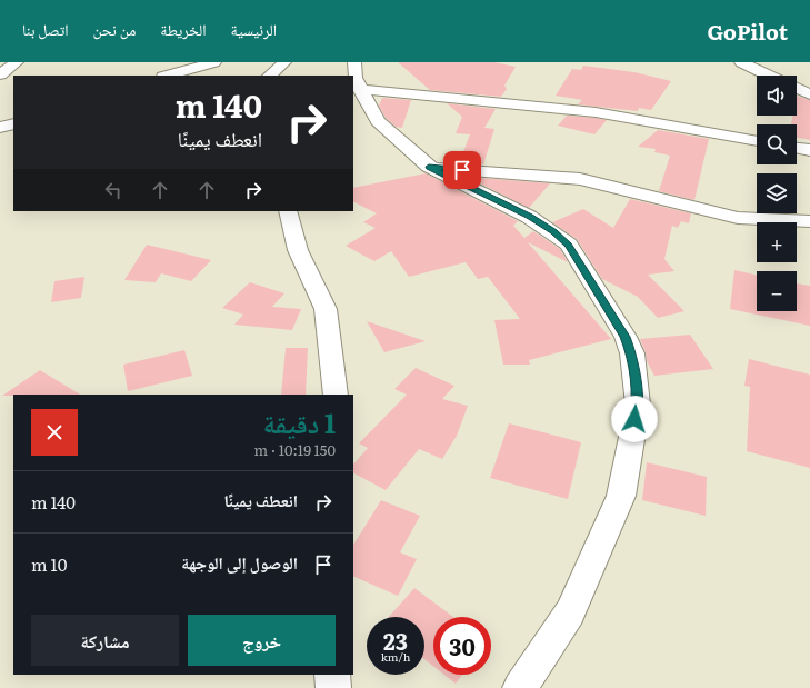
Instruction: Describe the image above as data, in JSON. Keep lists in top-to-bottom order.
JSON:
{
  "page": {
    "header": "GoPilot",
    "nav": [
      "الرئيسية",
      "الخريطة",
      "من نحن",
      "اتصل بنا"
    ],
    "map_buttons": ["+", "−"],
    "turn": ["140 m", "انعطف يمينًا"],
    "heading": ["1 دقيقة", "150 m · 10:19"],
    "list": [
      {
        "name": "انعطف يمينًا",
        "value": "140 m"
      },
      {
        "name": "الوصول إلى الوجهة",
        "value": "10 m"
      }
    ],
    "buttons": ["خروج", "مشاركة"],
    "speed": "23 km/h",
    "limit": "30"
  }
}
